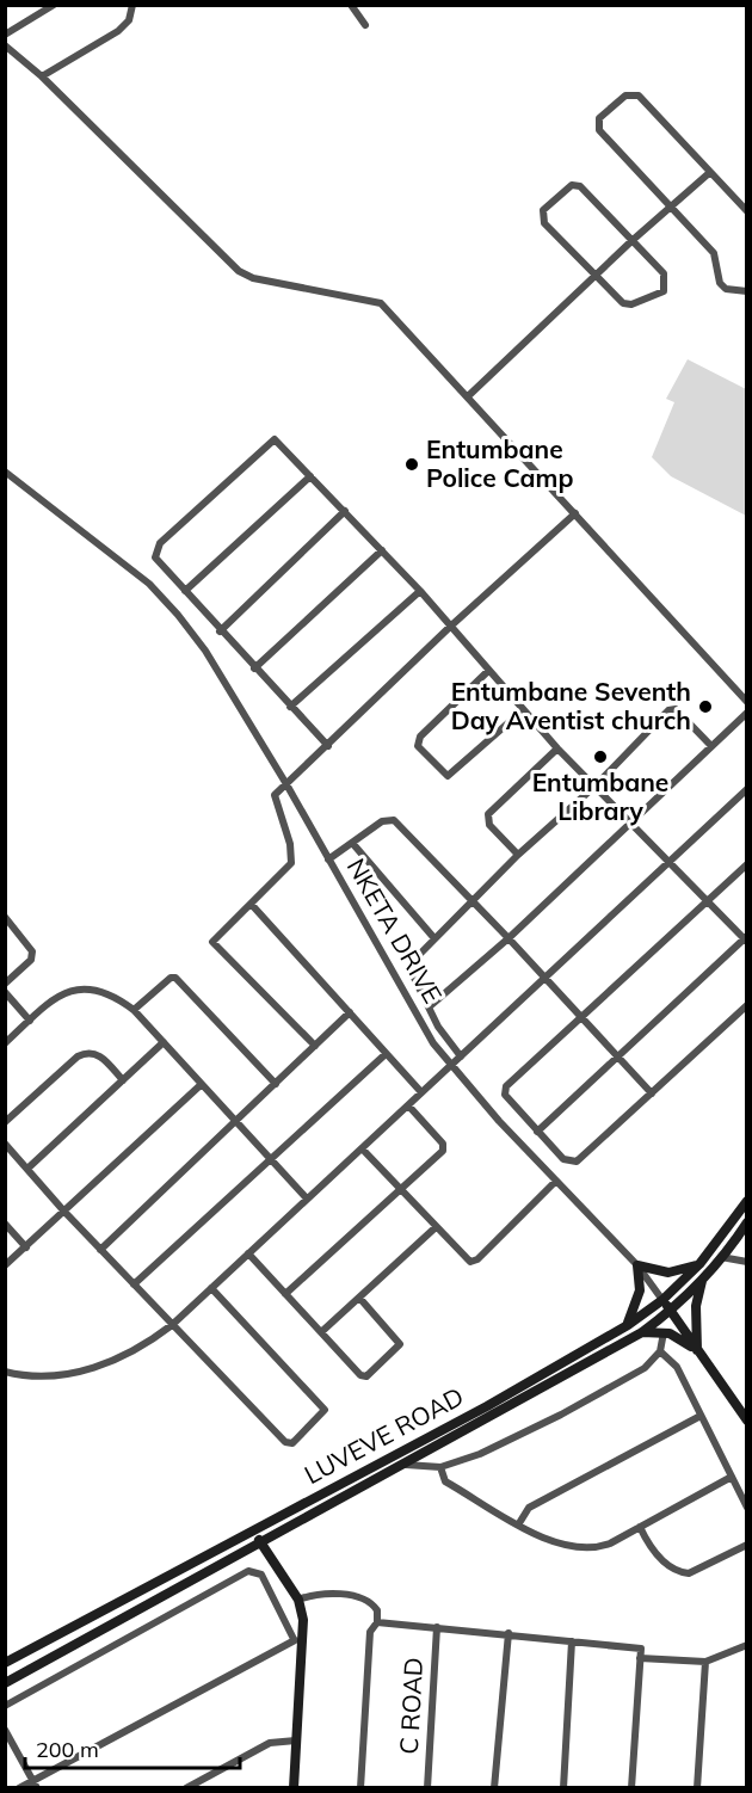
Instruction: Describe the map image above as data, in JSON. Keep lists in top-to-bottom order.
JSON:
{
  "streets": {
    "street": ["NKETA DRIVE", "LUVEVE ROAD", "C ROAD"]
  },
  "crossings": [
    ["NKETA DRIVE", "LUVEVE ROAD"]
  ],
  "places": ["Entumbane Police Camp", "Entumbane Seventh Day Aventist church", "Entumbane Library"],
  "scale_bar": "200 m"
}
